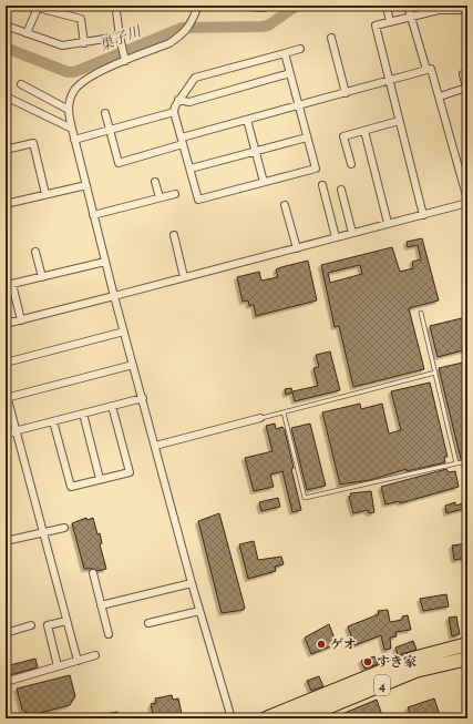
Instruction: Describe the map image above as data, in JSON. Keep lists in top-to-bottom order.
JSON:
{
  "streets": {
    "highway": ["4"]
  },
  "water": ["巣子川"],
  "places": ["ゲオ", "すき家"]
}
